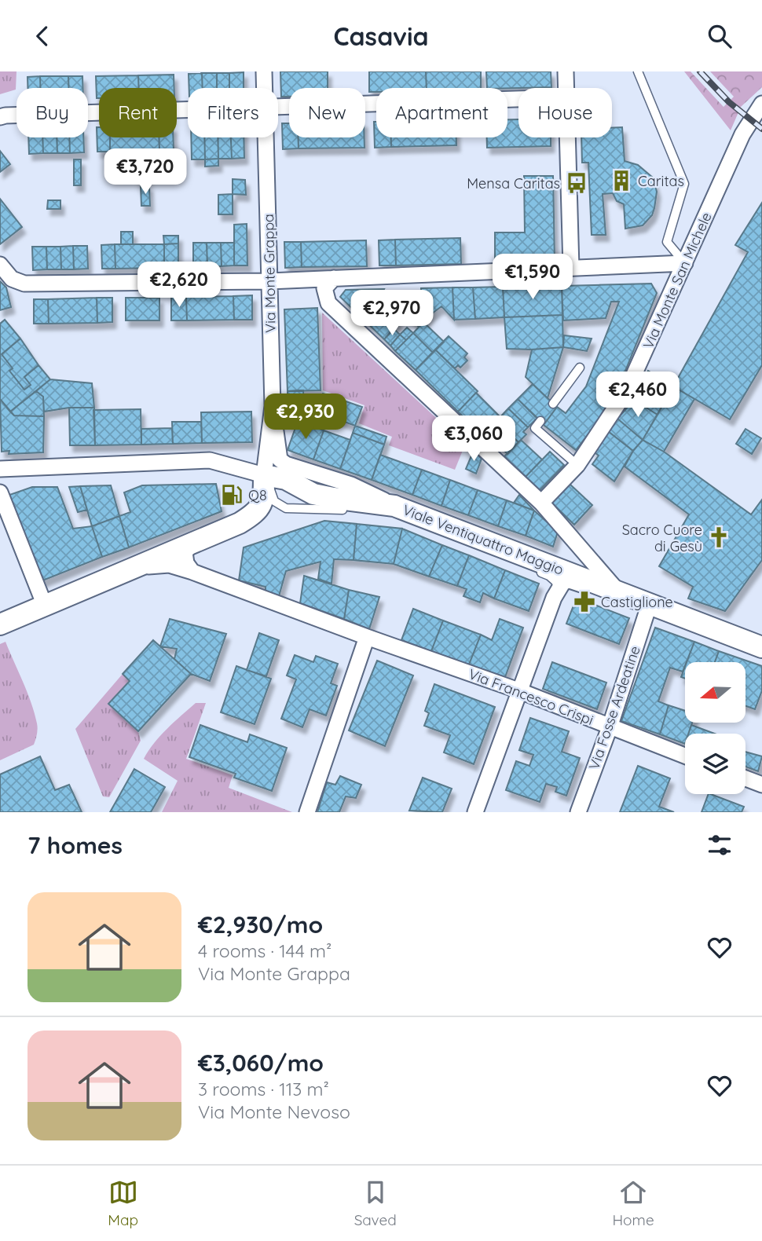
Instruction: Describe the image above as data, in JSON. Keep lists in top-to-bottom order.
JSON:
{
  "streets": {
    "main road": ["Viale Ventiquattro Maggio"],
    "street": [
      "Via Monte Grappa",
      "Via Monte San Michele",
      "Via Francesco Crispi",
      "Via Fosse Ardeatine"
    ]
  },
  "crossings": [
    ["Via Monte Grappa", "Viale Ventiquattro Maggio"],
    ["Viale Ventiquattro Maggio", "Via Fosse Ardeatine"],
    ["Via Francesco Crispi", "Via Fosse Ardeatine"]
  ],
  "places": {
    "building": ["Caritas"],
    "bus stop": ["Mensa Caritas"],
    "fuel station": ["Q8"],
    "church": ["Sacro Cuore di Gesù"],
    "pharmacy": ["Castiglione"]
  },
  "north": "left",
  "page": {
    "header": "Casavia",
    "chip": [
      "Buy",
      "Rent",
      "Filters",
      "New",
      "Apartment",
      "House"
    ],
    "price": [
      "€3,720",
      "€1,590",
      "€2,620",
      "€2,970",
      "€2,460",
      "€2,930",
      "€3,060"
    ],
    "heading": "7 homes",
    "list": [
      {
        "name": "€2,930/mo",
        "note": "4 rooms · 144 m² · Via Monte Grappa"
      },
      {
        "name": "€3,060/mo",
        "note": "3 rooms · 113 m² · Via Monte Nevoso"
      }
    ],
    "tabs": ["Map", "Saved", "Home"]
  }
}
